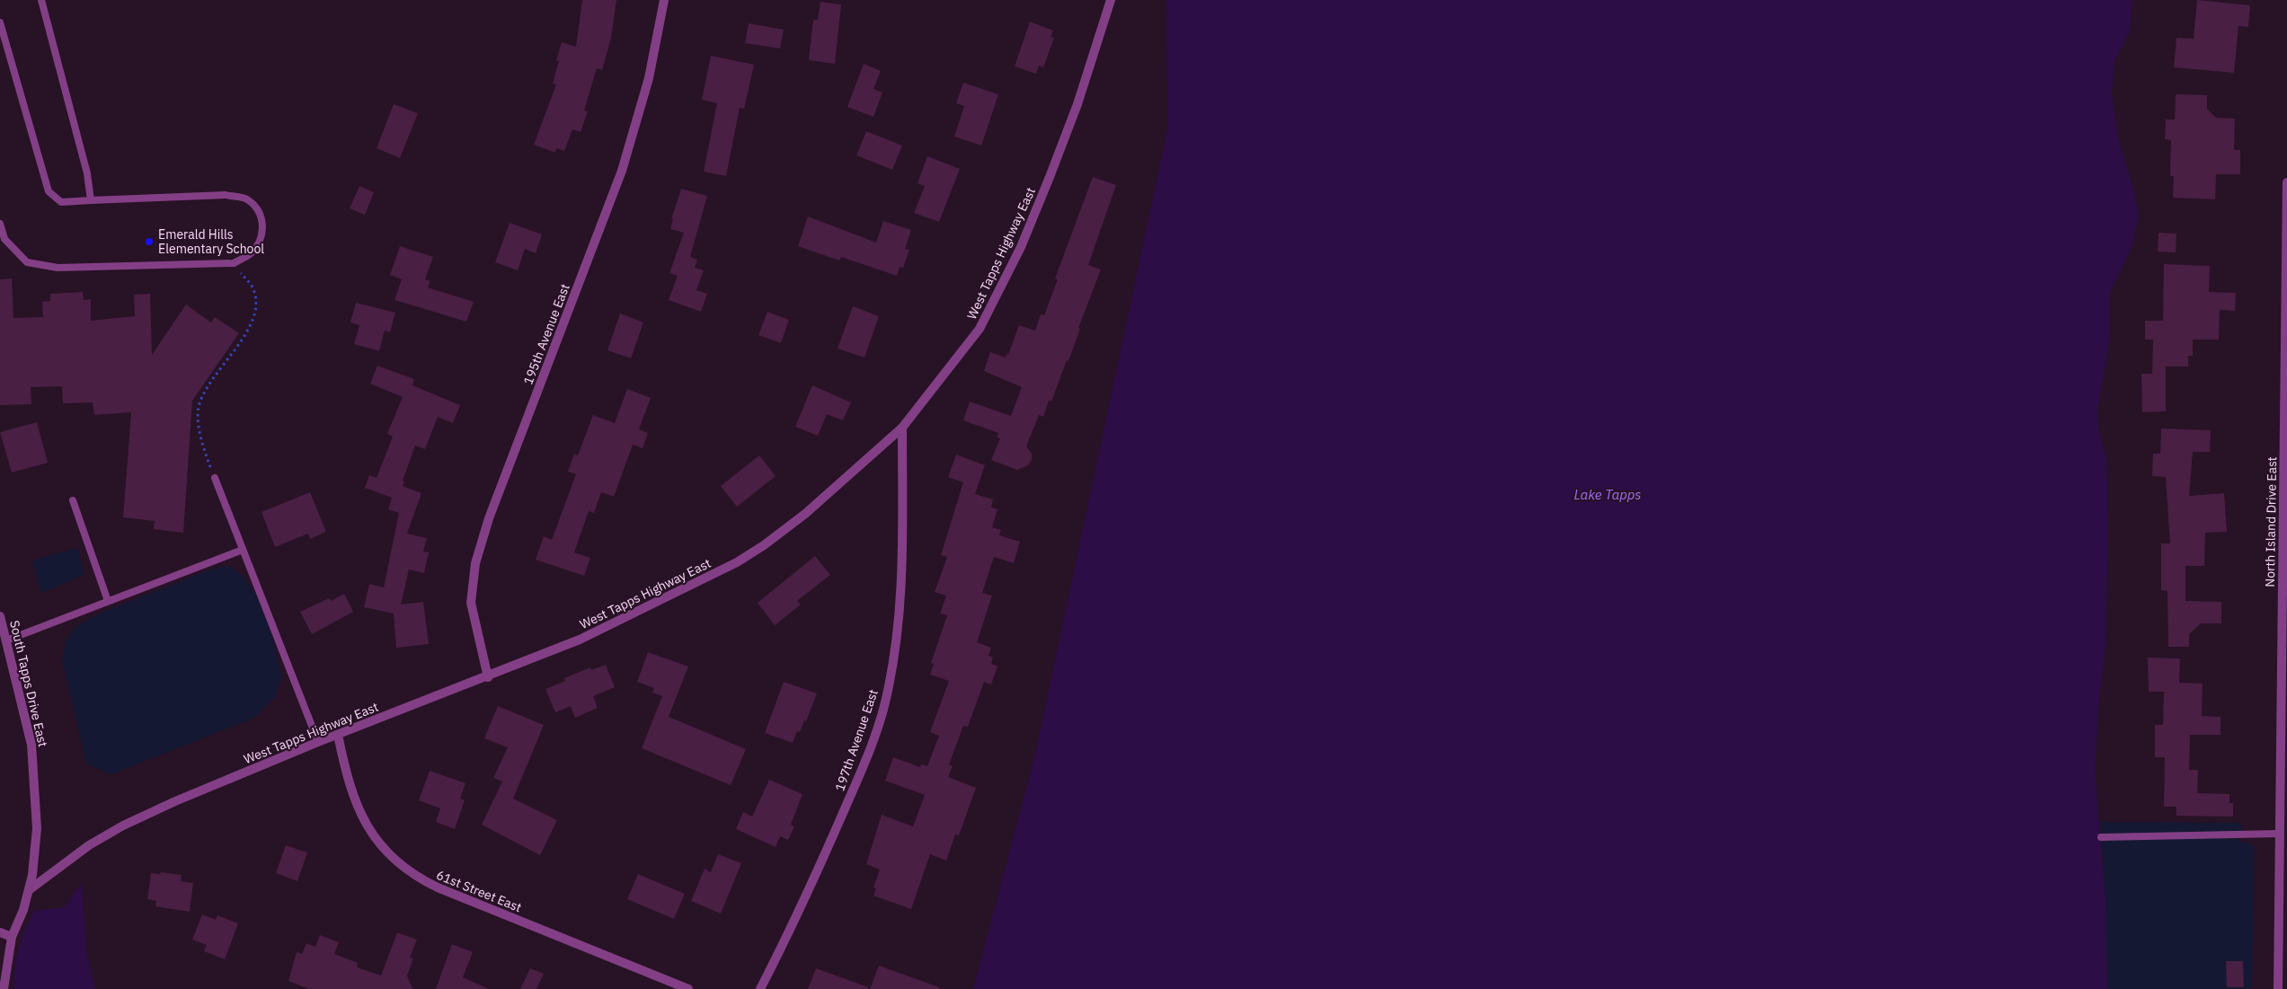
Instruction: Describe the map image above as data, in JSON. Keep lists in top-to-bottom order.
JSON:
{
  "streets": {
    "street": [
      "West Tapps Highway East",
      "195th Avenue East",
      "North Island Drive East",
      "South Tapps Drive East",
      "197th Avenue East",
      "61st Street East"
    ]
  },
  "crossings": [
    ["West Tapps Highway East", "195th Avenue East"],
    ["West Tapps Highway East", "South Tapps Drive East"],
    ["West Tapps Highway East", "197th Avenue East"],
    ["West Tapps Highway East", "61st Street East"]
  ],
  "water": ["Lake Tapps"],
  "places": ["Emerald Hills Elementary School"]
}
